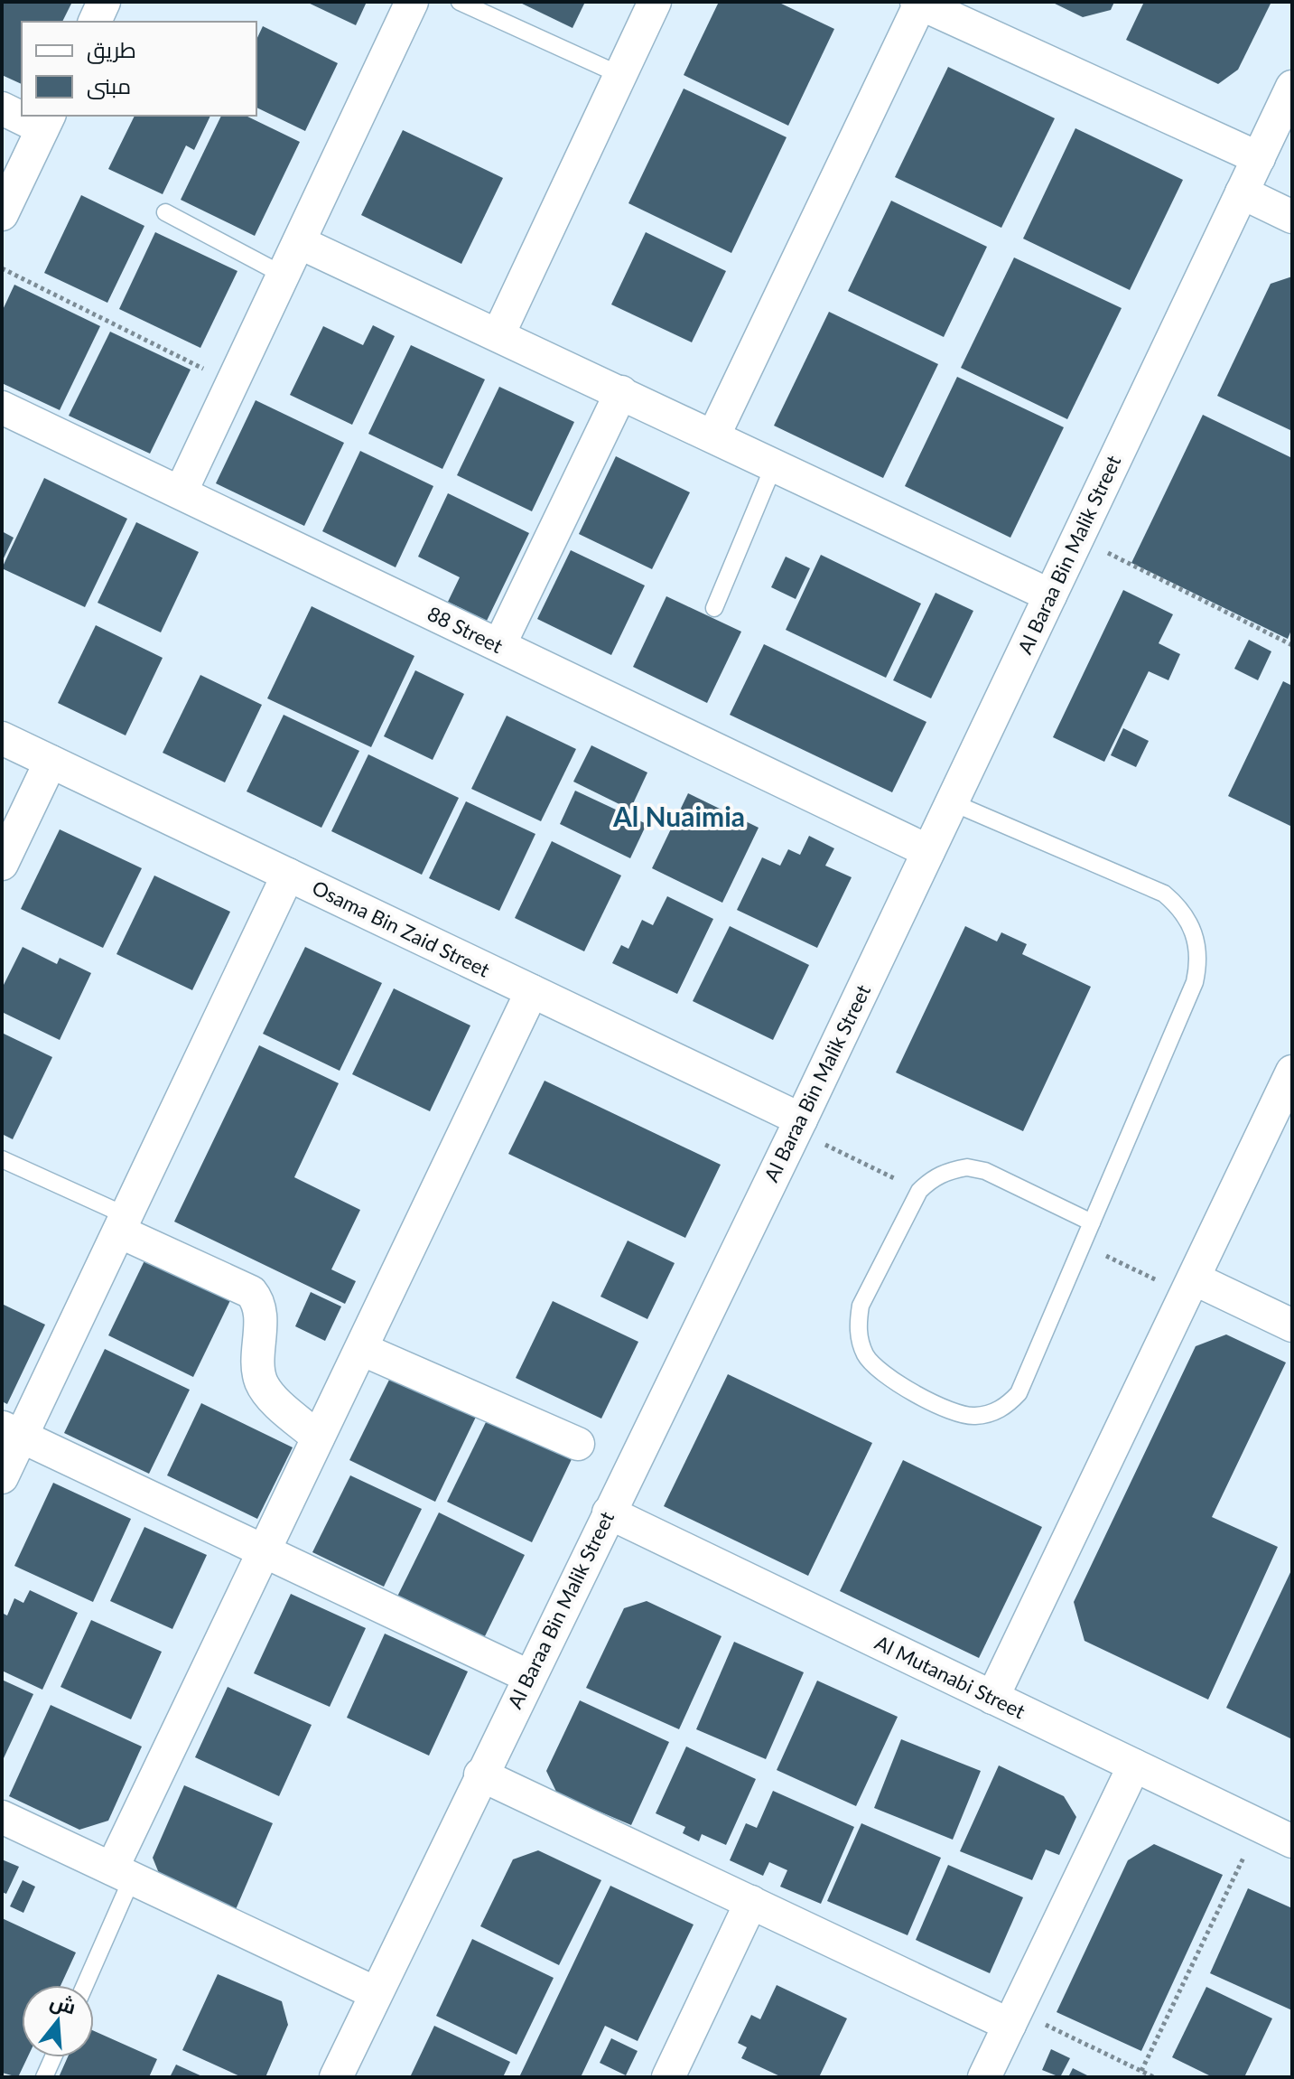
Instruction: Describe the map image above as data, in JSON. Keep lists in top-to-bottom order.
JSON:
{
  "streets": {
    "street": [
      "Al Baraa Bin Malik Street",
      "88 Street",
      "Osama Bin Zaid Street",
      "Al Mutanabi Street"
    ]
  },
  "crossings": [
    ["Al Baraa Bin Malik Street", "88 Street"],
    ["Al Baraa Bin Malik Street", "Osama Bin Zaid Street"],
    ["Al Baraa Bin Malik Street", "Al Mutanabi Street"]
  ],
  "districts": ["Al Nuaimia"],
  "legend": ["طريق", "مبنى"],
  "north": "top"
}
